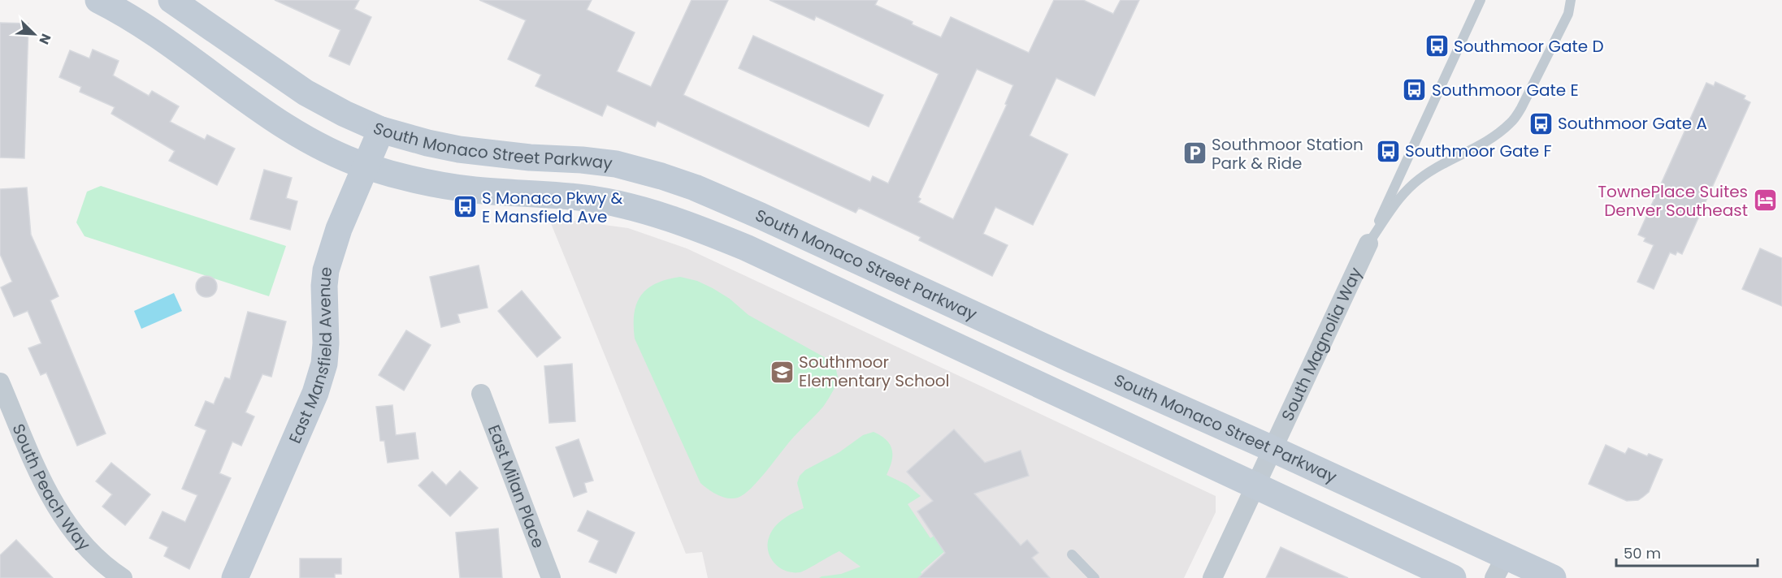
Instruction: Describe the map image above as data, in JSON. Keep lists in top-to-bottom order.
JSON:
{
  "streets": {
    "main road": ["South Monaco Street Parkway", "East Mansfield Avenue"],
    "street": ["South Magnolia Way", "South Peach Way", "East Milan Place"]
  },
  "crossings": [
    ["South Monaco Street Parkway", "South Magnolia Way"],
    ["South Monaco Street Parkway", "East Mansfield Avenue"]
  ],
  "places": {
    "bus stop": [
      "Southmoor Gate D",
      "Southmoor Gate E",
      "Southmoor Gate A",
      "Southmoor Gate F",
      "S Monaco Pkwy & E Mansfield Ave"
    ],
    "parking": ["Southmoor Station Park & Ride"],
    "hotel": ["TownePlace Suites Denver Southeast"],
    "school or university": ["Southmoor Elementary School"]
  },
  "scale_bar": "50 m",
  "north": "bottom right"
}
